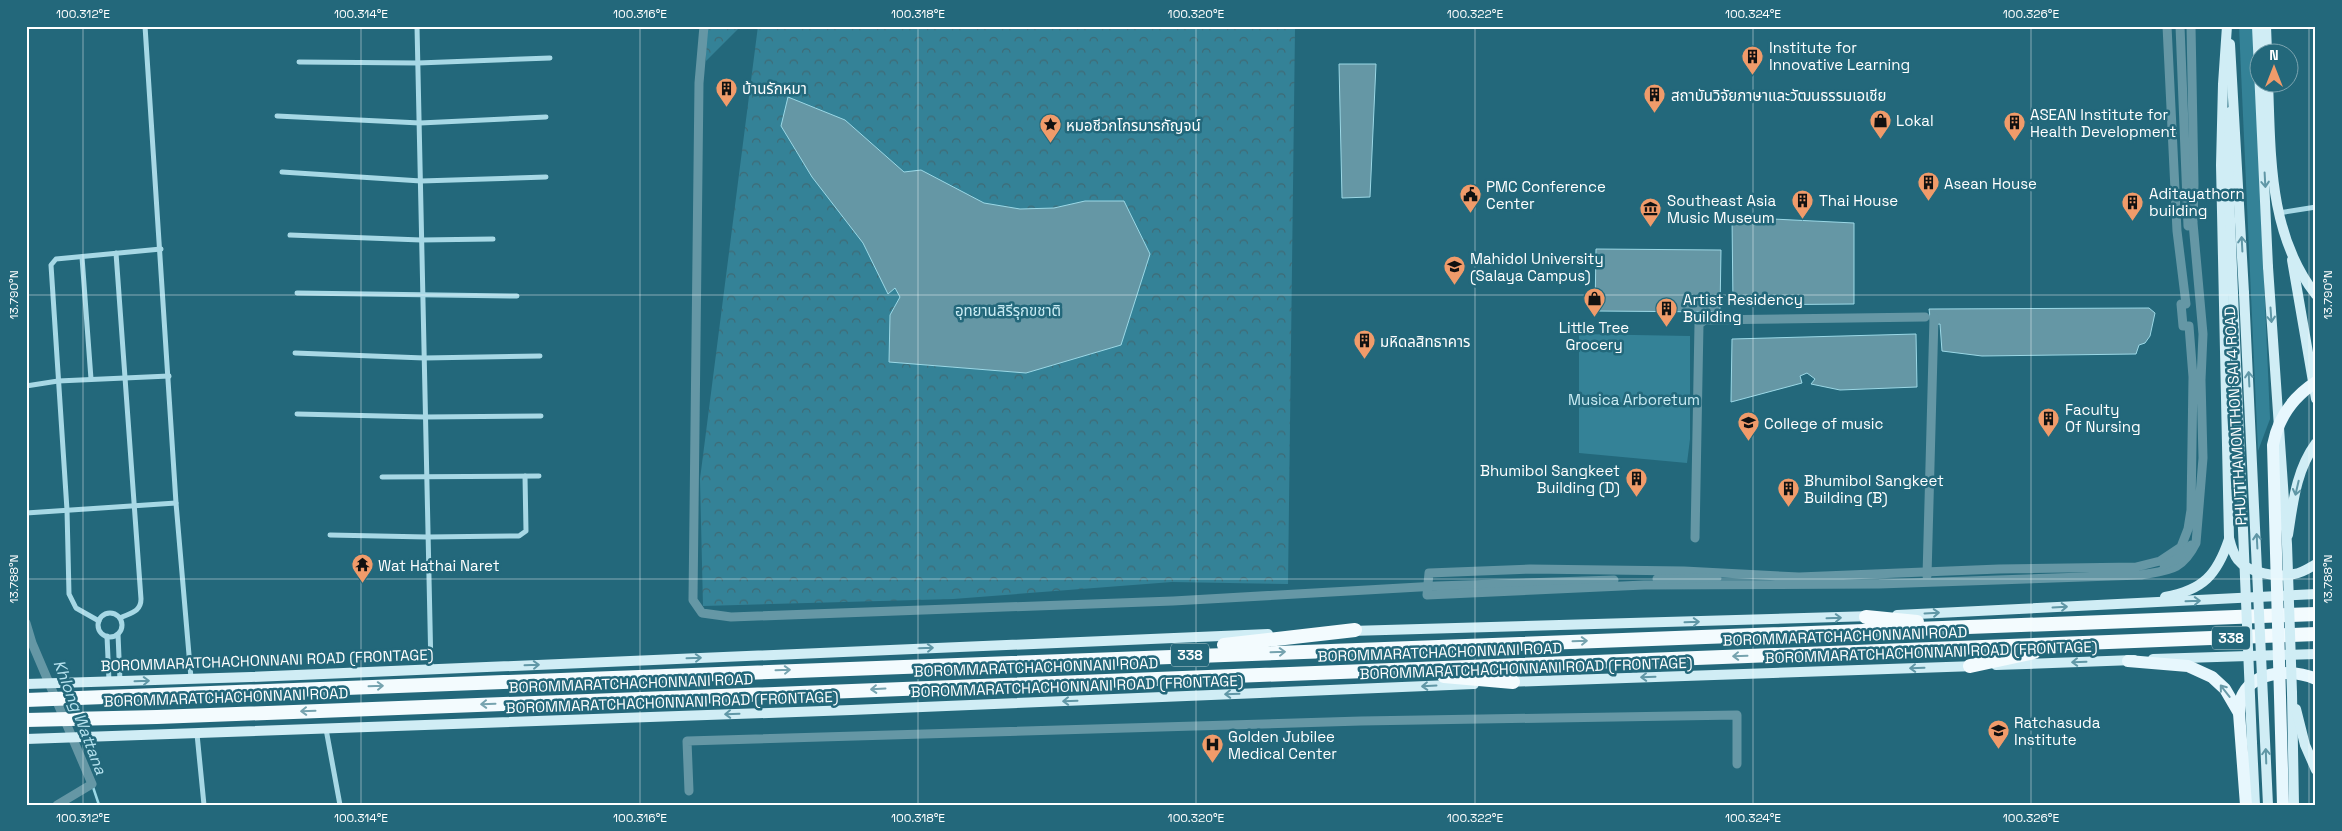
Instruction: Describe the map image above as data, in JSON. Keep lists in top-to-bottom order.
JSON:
{
  "streets": {
    "highway": ["BOROMMARATCHACHONNANI ROAD", "338"],
    "main road": ["PHUTTHAMONTHON SAI 4 ROAD", "BOROMMARATCHACHONNANI ROAD (FRONTAGE)"]
  },
  "water": ["Khlong Wattana"],
  "parks": ["อุทยานสิรีรุกขชาติ", "Musica Arboretum"],
  "places": {
    "building": [
      "Institute for Innovative Learning",
      "บ้านรักหมา",
      "สถาบันวิจัยภาษาและวัฒนธรรมเอเชีย",
      "ASEAN Institute for Health Development",
      "Asean House",
      "Thai House",
      "Aditayathorn building",
      "Artist Residency Building",
      "มหิดลสิทธาคาร",
      "Faculty Of Nursing",
      "Bhumibol Sangkeet Building (D)",
      "Bhumibol Sangkeet Building (B)"
    ],
    "shop": ["Lokal", "Little Tree Grocery"],
    "place": ["หมอชีวกโกรมารกัญจน์"],
    "public building": ["PMC Conference Center"],
    "museum": ["Southeast Asia Music Museum"],
    "school or university": ["Mahidol University (Salaya Campus)", "College of music", "Ratchasuda Institute"],
    "temple": ["Wat Hathai Naret"],
    "hospital": ["Golden Jubilee Medical Center"]
  },
  "north": "top",
  "coordinates": [
    "100.312°E",
    "100.314°E",
    "100.316°E",
    "100.318°E",
    "100.320°E",
    "100.322°E",
    "100.324°E",
    "100.326°E",
    "13.790°N",
    "13.788°N"
  ]
}
